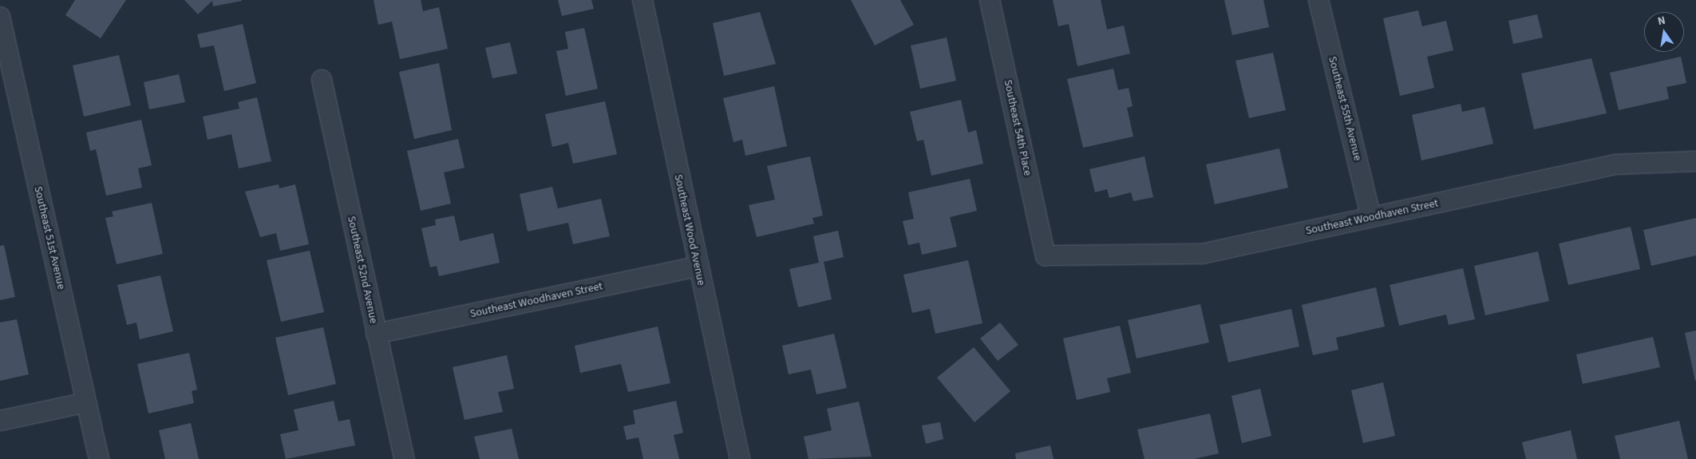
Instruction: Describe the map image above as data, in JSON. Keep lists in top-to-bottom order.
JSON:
{
  "streets": {
    "street": [
      "Southeast 55th Avenue",
      "Southeast 54th Place",
      "Southeast Woodhaven Street",
      "Southeast Wood Avenue",
      "Southeast 51st Avenue",
      "Southeast 52nd Avenue"
    ]
  },
  "crossings": [
    ["Southeast 55th Avenue", "Southeast Woodhaven Street"],
    ["Southeast 54th Place", "Southeast Woodhaven Street"],
    ["Southeast Woodhaven Street", "Southeast Wood Avenue"],
    ["Southeast Woodhaven Street", "Southeast 52nd Avenue"]
  ],
  "north": "top"
}
